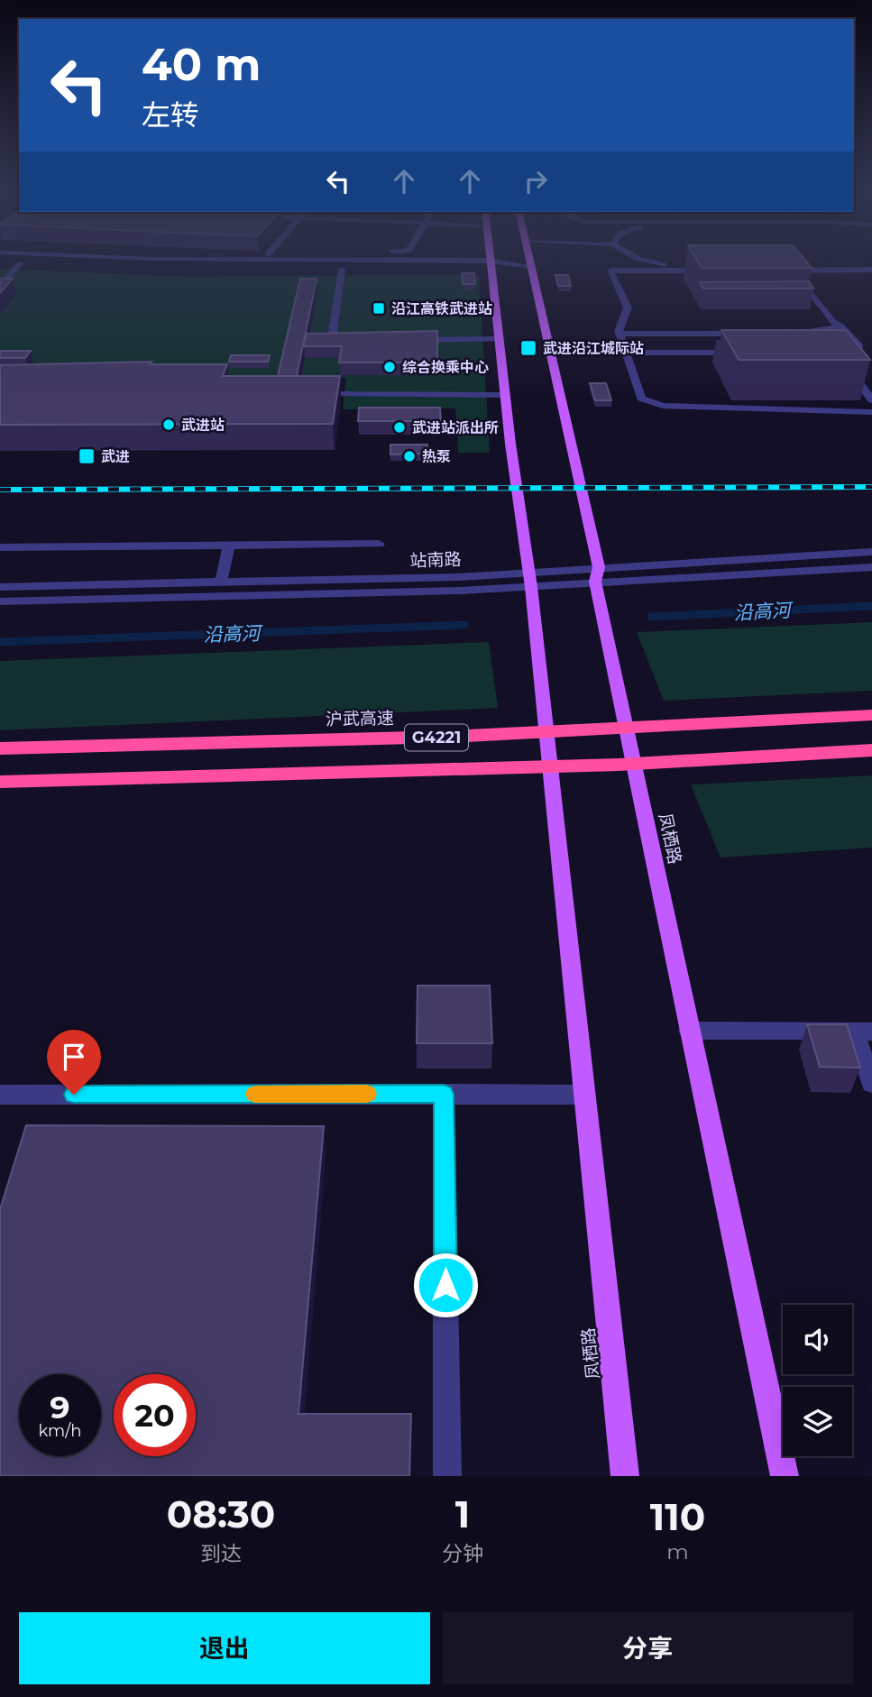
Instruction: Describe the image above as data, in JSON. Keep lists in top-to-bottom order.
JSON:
{
  "streets": {
    "highway": ["沪武高速", "G4221"],
    "main road": ["凤栖路"],
    "street": ["站南路"]
  },
  "crossings": [
    ["站南路", "凤栖路"]
  ],
  "water": ["沿高河"],
  "places": {
    "transit": ["沿江高铁武进站", "武进沿江城际站", "武进"],
    "other": [
      "综合换乘中心",
      "武进站",
      "武进站派出所",
      "热泵"
    ]
  },
  "page": {
    "turn": ["40 m", "左转"],
    "speed": "9 km/h",
    "limit": "20",
    "eta": [
      "08:30",
      "到达",
      "1",
      "分钟",
      "110",
      "m"
    ],
    "buttons": ["退出", "分享"]
  }
}
